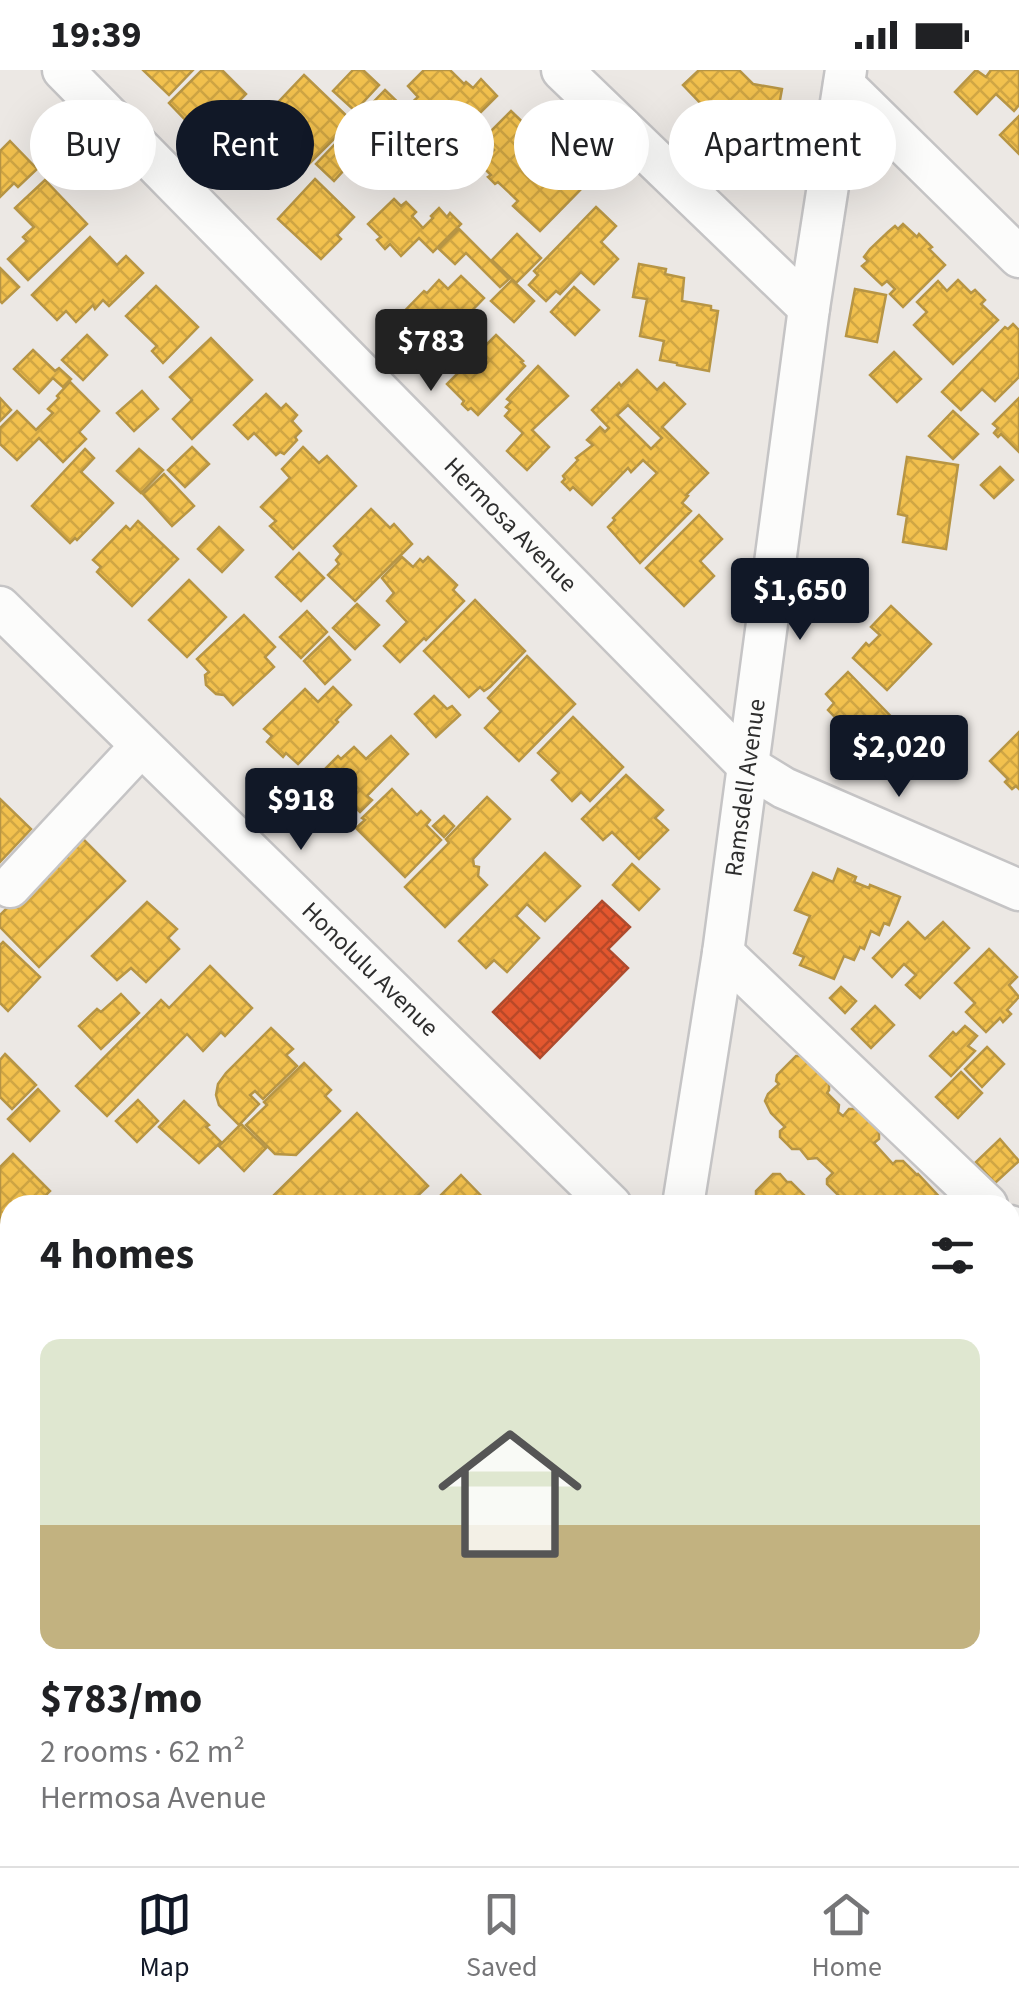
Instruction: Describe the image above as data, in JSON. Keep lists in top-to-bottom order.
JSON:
{
  "streets": {
    "street": ["Hermosa Avenue", "Ramsdell Avenue", "Honolulu Avenue"]
  },
  "crossings": [
    ["Hermosa Avenue", "Ramsdell Avenue"]
  ],
  "page": {
    "status": "19:39",
    "chip": [
      "Buy",
      "Rent",
      "Filters",
      "New",
      "Apartment"
    ],
    "price": [
      "$783",
      "$1,650",
      "$2,020",
      "$918"
    ],
    "heading": "4 homes",
    "list": [
      {
        "name": "$783/mo",
        "note": "2 rooms · 62 m² · Hermosa Avenue"
      }
    ],
    "tabs": ["Map", "Saved", "Home"]
  }
}
